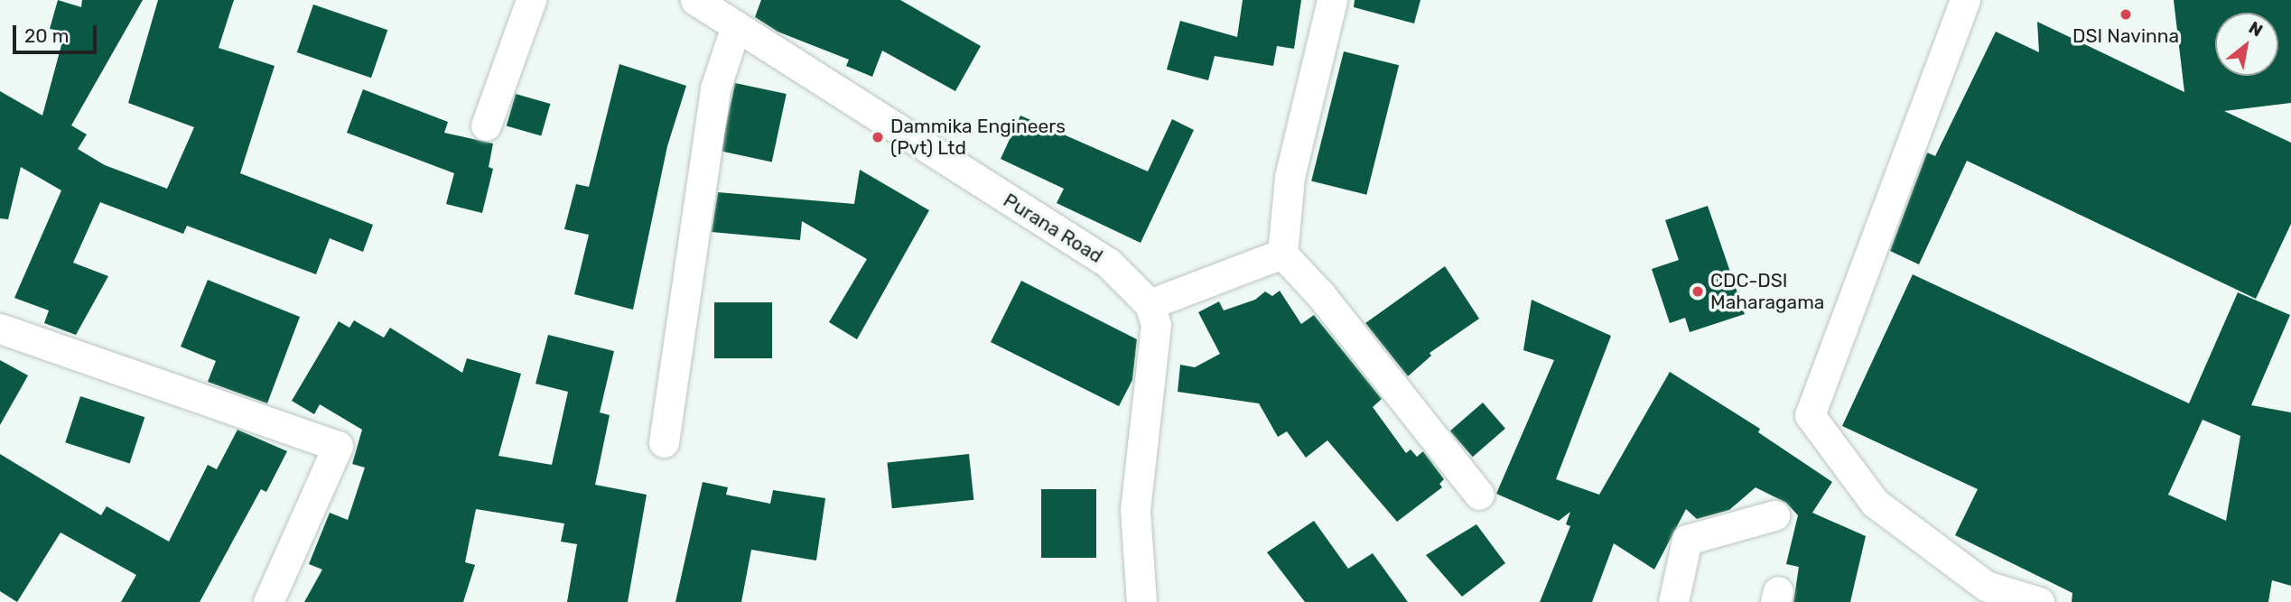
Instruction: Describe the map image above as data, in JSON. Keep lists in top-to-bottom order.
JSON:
{
  "streets": {
    "street": ["Purana Road"]
  },
  "places": ["DSI Navinna", "Dammika Engineers (Pvt) Ltd", "CDC-DSI Maharagama"],
  "scale_bar": "20 m",
  "north": "top right"
}
